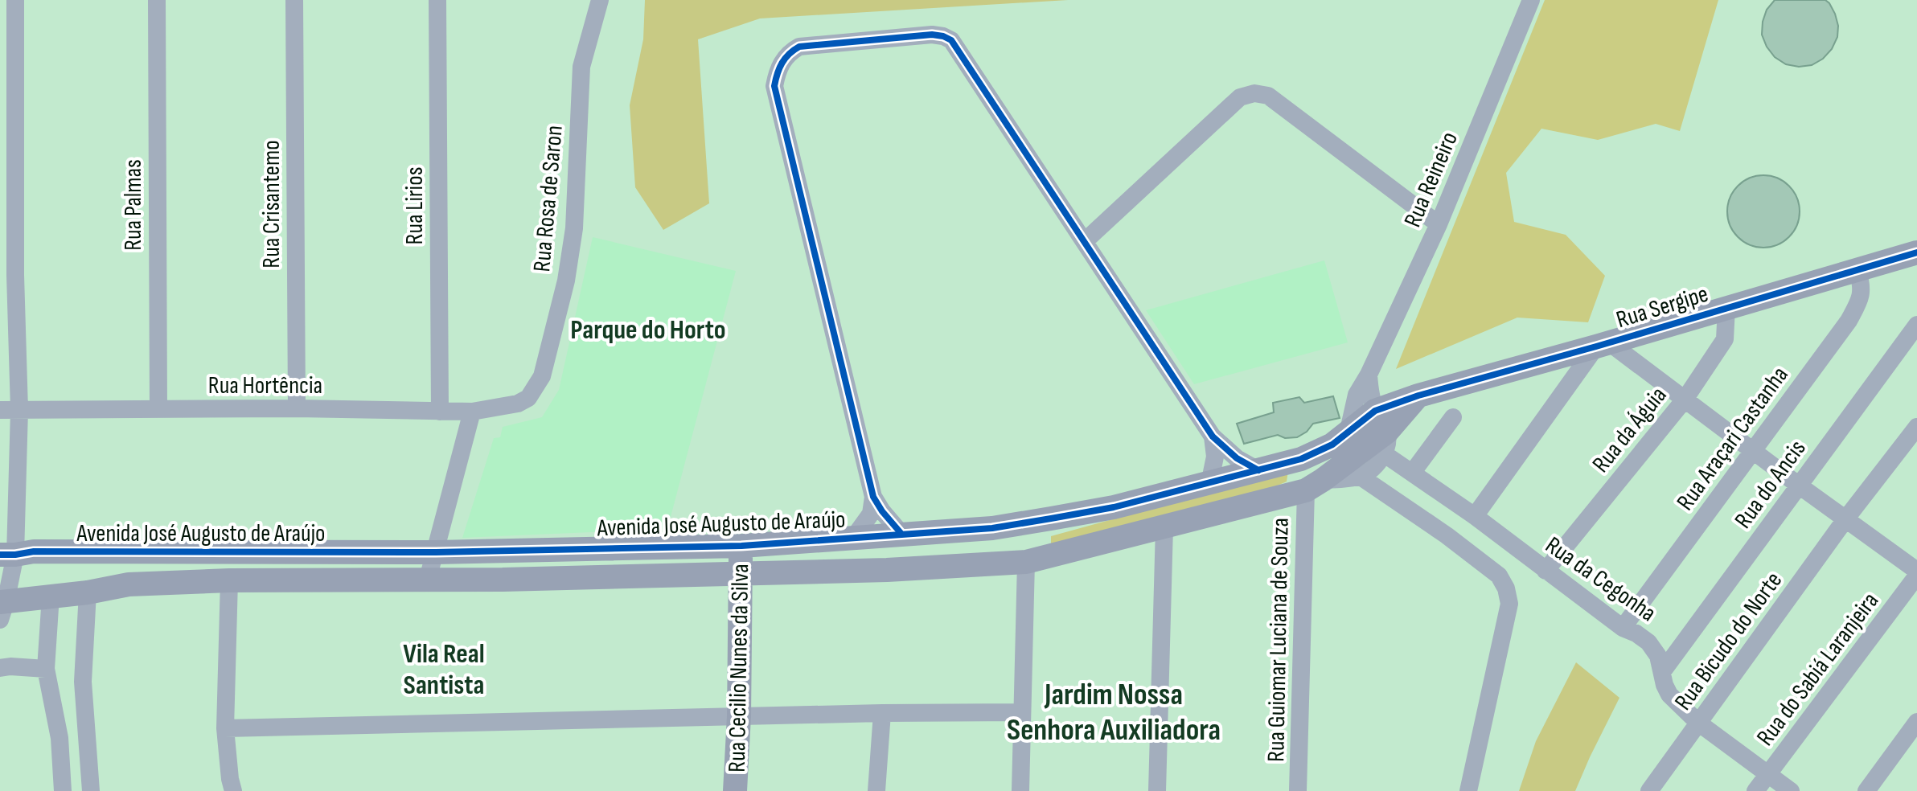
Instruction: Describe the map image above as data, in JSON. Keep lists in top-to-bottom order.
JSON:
{
  "streets": {
    "street": [
      "Rua Reineiro",
      "Rua Rosa de Saron",
      "Rua Crisantemo",
      "Rua Palmas",
      "Rua Lirios",
      "Rua Sergipe",
      "Rua Hortência",
      "Rua da Águia",
      "Rua Araçari Castanha",
      "Rua do Ancis",
      "Avenida José Augusto de Araújo",
      "Rua da Cegonha",
      "Rua Guiomar Luciana de Souza",
      "Rua Bicudo do Norte",
      "Rua Cecilio Nunes da Silva",
      "Rua do Sabiá Laranjeira"
    ]
  },
  "crossings": [
    ["Rua Reineiro", "Avenida José Augusto de Araújo"],
    ["Rua Rosa de Saron", "Rua Hortência"],
    ["Rua Crisantemo", "Rua Hortência"],
    ["Rua Palmas", "Rua Hortência"],
    ["Rua Lirios", "Rua Hortência"],
    ["Rua Sergipe", "Rua da Águia"],
    ["Rua Sergipe", "Rua Araçari Castanha"],
    ["Rua Sergipe", "Avenida José Augusto de Araújo"],
    ["Rua da Águia", "Rua da Cegonha"],
    ["Rua Araçari Castanha", "Rua da Cegonha"],
    ["Rua do Ancis", "Rua da Cegonha"],
    ["Avenida José Augusto de Araújo", "Rua da Cegonha"],
    ["Avenida José Augusto de Araújo", "Rua Guiomar Luciana de Souza"],
    ["Avenida José Augusto de Araújo", "Rua Cecilio Nunes da Silva"],
    ["Rua da Cegonha", "Rua Bicudo do Norte"],
    ["Rua da Cegonha", "Rua do Sabiá Laranjeira"]
  ],
  "districts": ["Parque do Horto", "Vila Real Santista", "Jardim Nossa Senhora Auxiliadora"]
}
